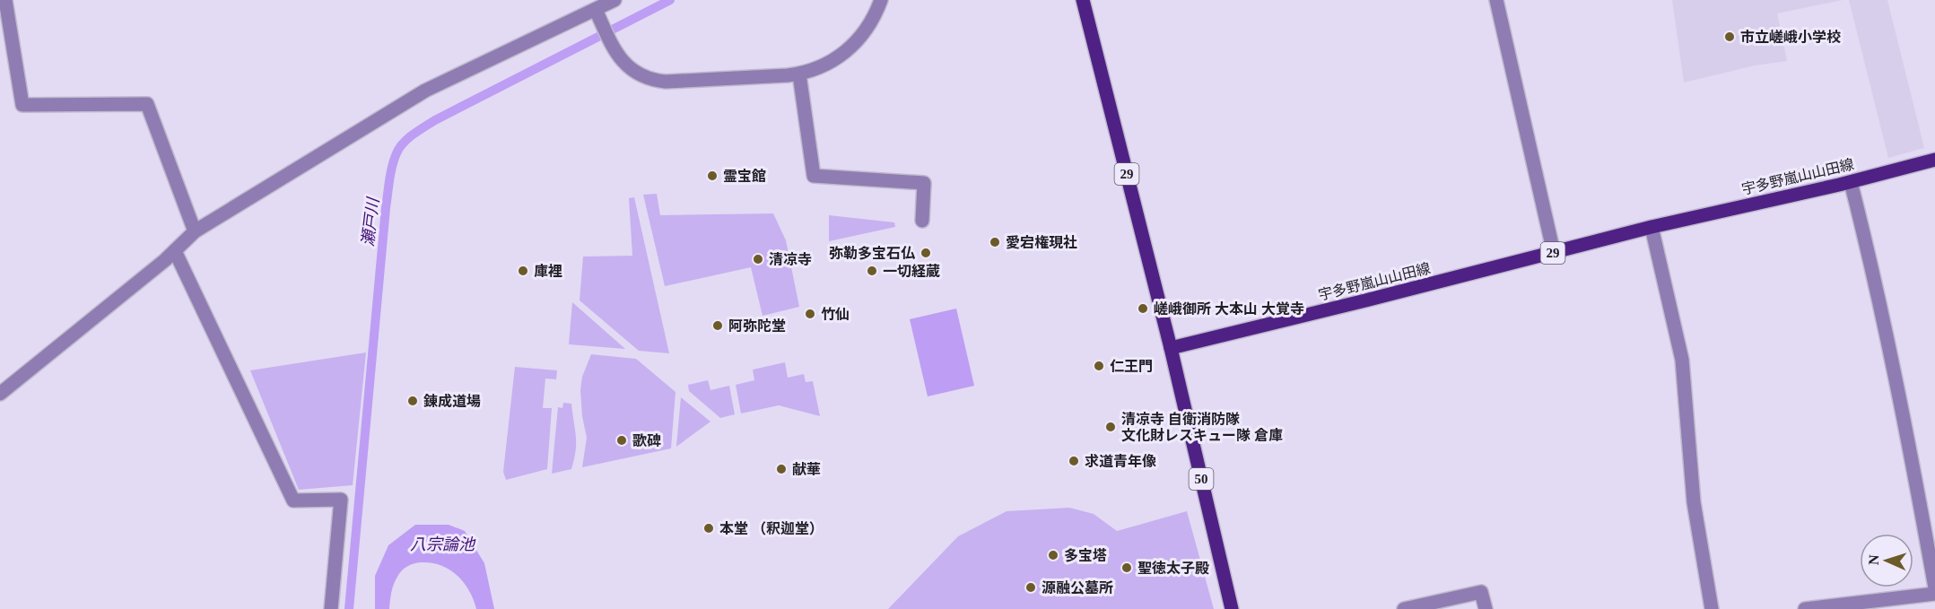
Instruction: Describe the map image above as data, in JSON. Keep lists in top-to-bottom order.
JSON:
{
  "streets": {
    "main road": ["29", "宇多野嵐山山田線", "50"]
  },
  "crossings": [
    ["29", "宇多野嵐山山田線"],
    ["29", "50"],
    ["宇多野嵐山山田線", "50"]
  ],
  "water": ["瀬戸川", "八宗論池"],
  "places": [
    "市立嵯峨小学校",
    "霊宝館",
    "愛宕権現社",
    "弥勒多宝石仏",
    "清凉寺",
    "庫裡",
    "一切経蔵",
    "嵯峨御所 大本山 大覚寺",
    "竹仙",
    "阿弥陀堂",
    "仁王門",
    "錬成道場",
    "清凉寺 自衛消防隊 文化財レスキュー隊 倉庫",
    "歌碑",
    "求道青年像",
    "献華",
    "本堂 （釈迦堂）",
    "多宝塔",
    "聖徳太子殿",
    "源融公墓所"
  ],
  "north": "left"
}
